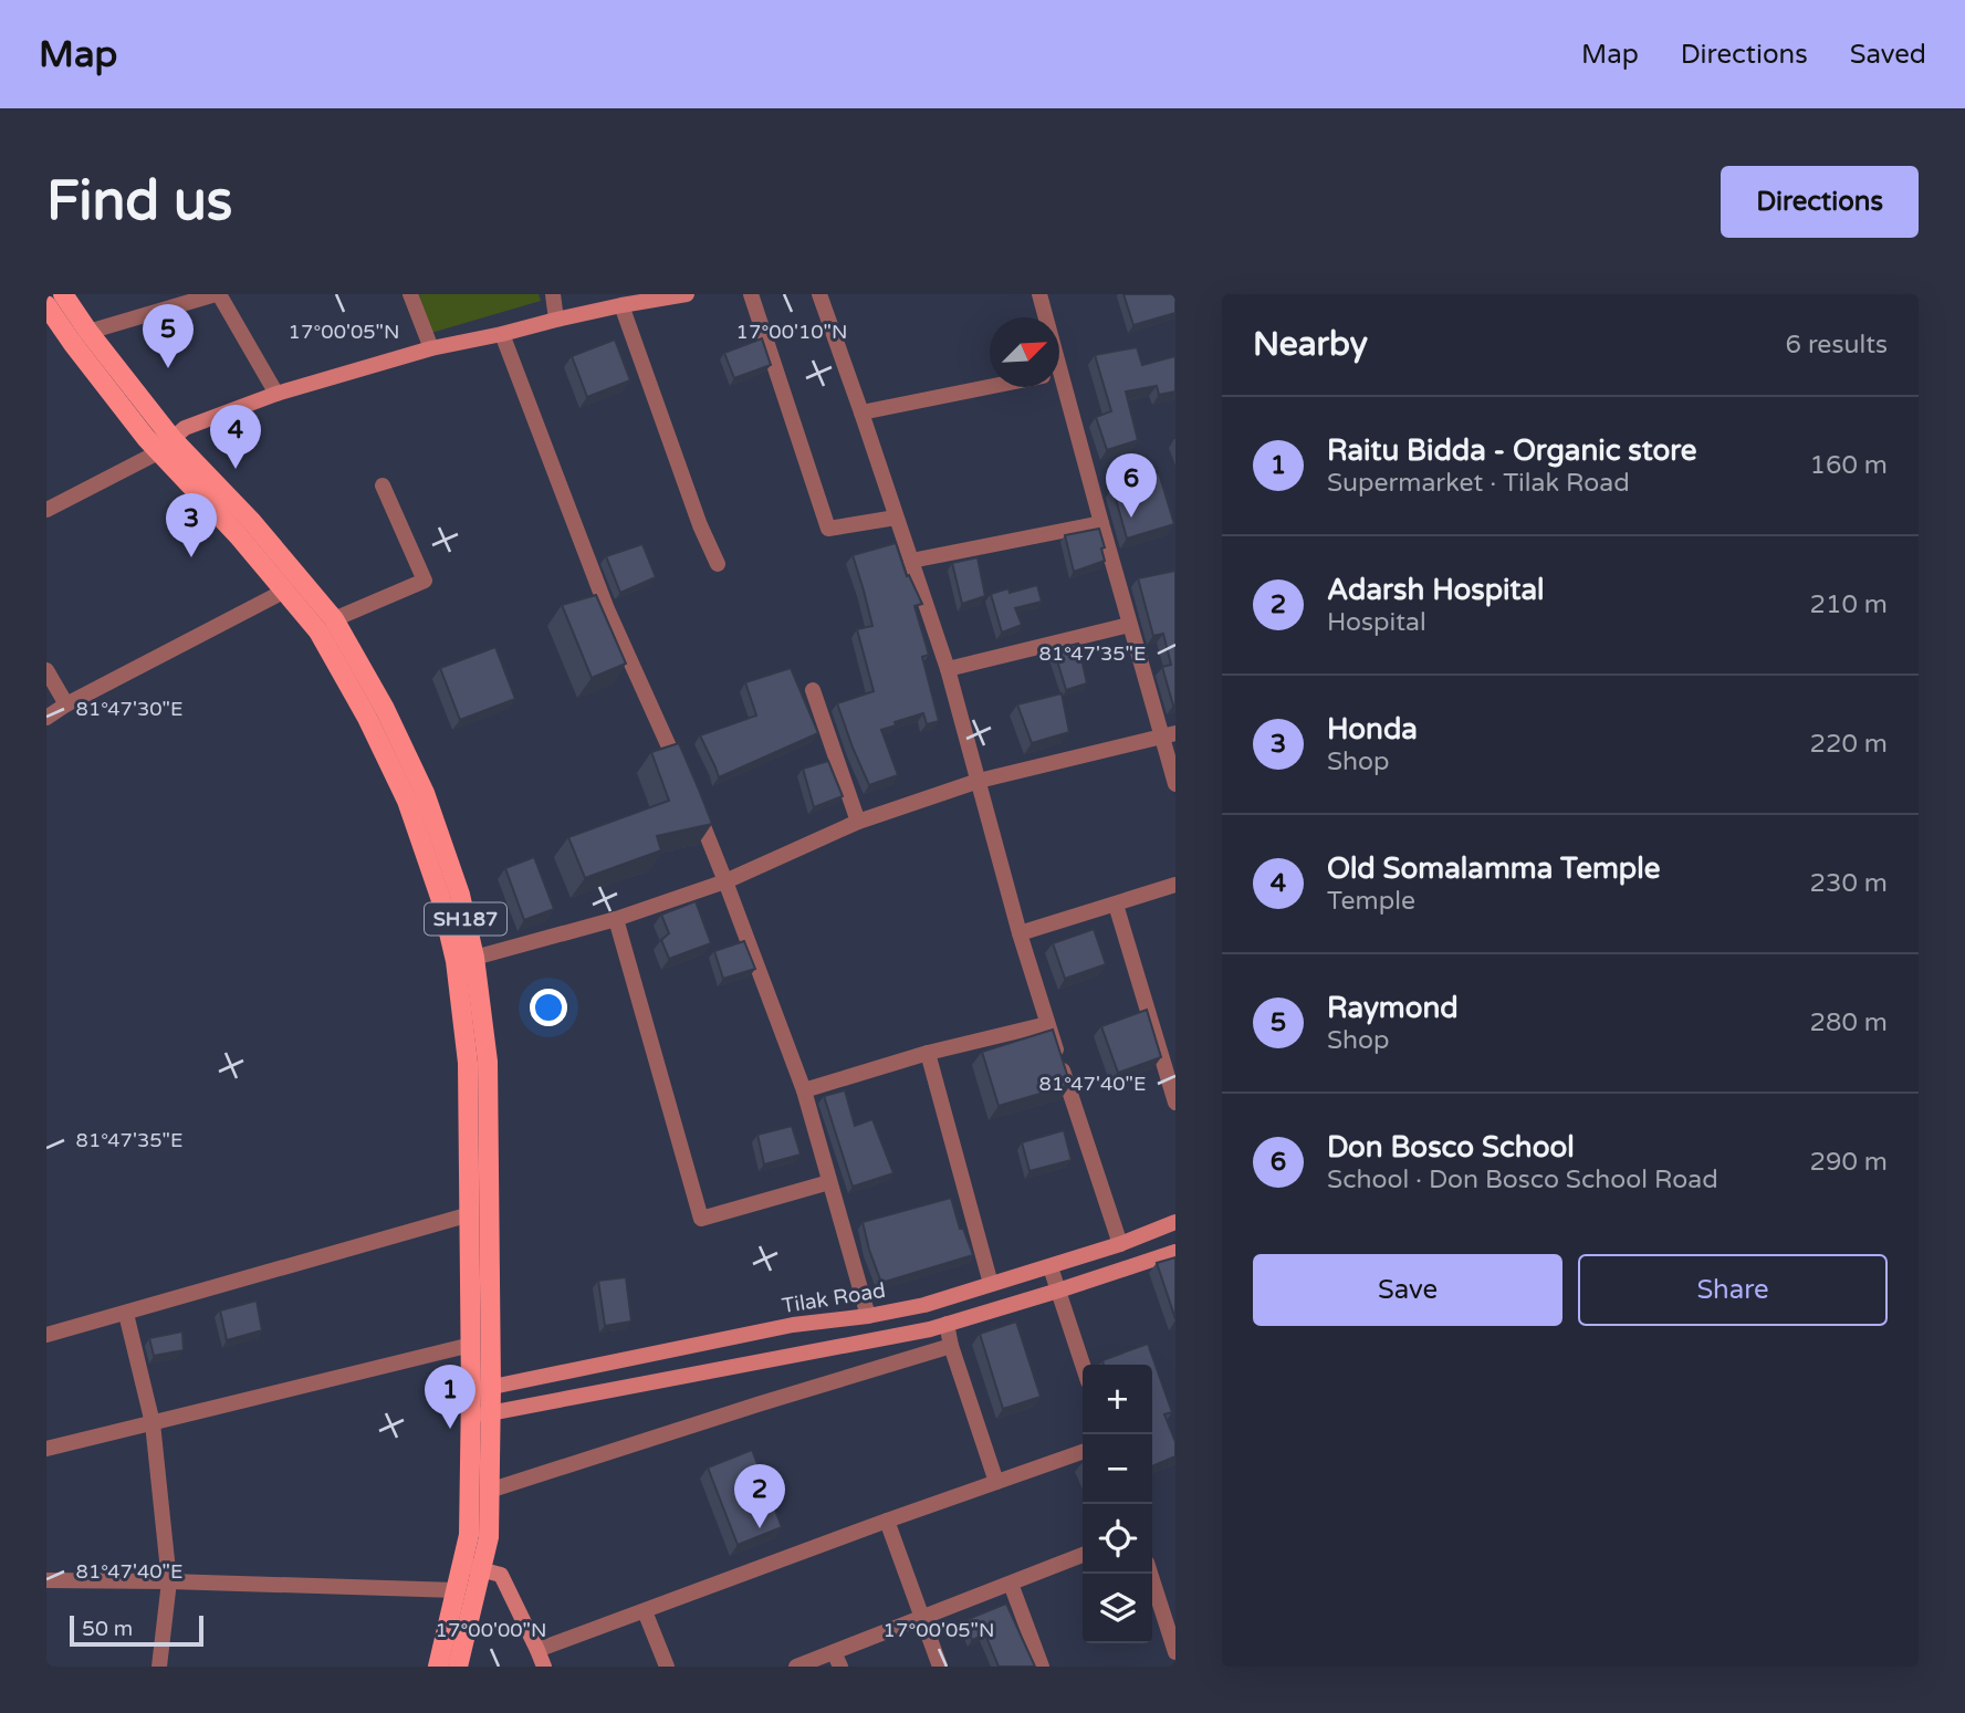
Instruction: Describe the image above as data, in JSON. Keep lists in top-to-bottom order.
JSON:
{
  "streets": {
    "main road": ["SH187"],
    "street": ["Tilak Road"]
  },
  "crossings": [
    ["SH187", "Tilak Road"]
  ],
  "scale_bar": "50 m",
  "north": "top right",
  "page": {
    "header": "Map",
    "nav": ["Map", "Directions", "Saved"],
    "buttons": [
      "Directions",
      ["Save", "Share"]
    ],
    "title": "Find us",
    "heading": ["Nearby", "6 results"],
    "pins": [
      "5",
      "4",
      "6",
      "3",
      "1",
      "2"
    ],
    "list": [
      {
        "mark": "1",
        "name": "Raitu Bidda - Organic store",
        "note": "Supermarket · Tilak Road",
        "value": "160 m"
      },
      {
        "mark": "2",
        "name": "Adarsh Hospital",
        "note": "Hospital",
        "value": "210 m"
      },
      {
        "mark": "3",
        "name": "Honda",
        "note": "Shop",
        "value": "220 m"
      },
      {
        "mark": "4",
        "name": "Old Somalamma Temple",
        "note": "Temple",
        "value": "230 m"
      },
      {
        "mark": "5",
        "name": "Raymond",
        "note": "Shop",
        "value": "280 m"
      },
      {
        "mark": "6",
        "name": "Don Bosco School",
        "note": "School · Don Bosco School Road",
        "value": "290 m"
      }
    ],
    "map_buttons": ["+", "−"],
    "scale": "50 m"
  },
  "coordinates": [
    "17°00'05\"N",
    "17°00'10\"N",
    "81°47'35\"E",
    "81°47'30\"E",
    "81°47'40\"E",
    "17°00'00\"N"
  ]
}
